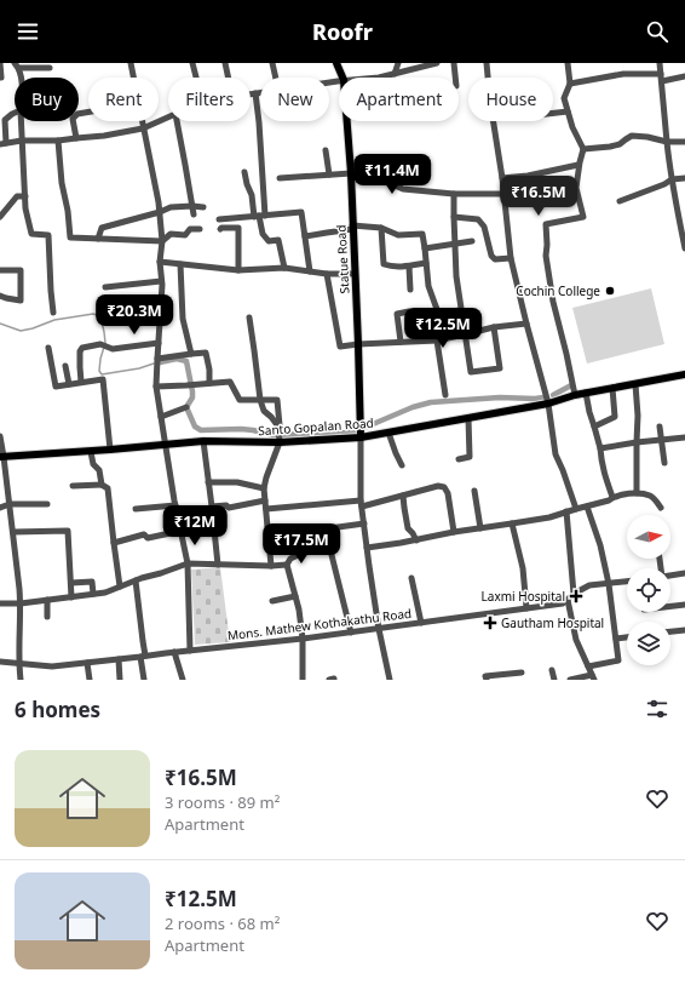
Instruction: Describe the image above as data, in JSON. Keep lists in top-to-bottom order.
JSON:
{
  "streets": {
    "main road": ["Statue Road", "Santo Gopalan Road"],
    "street": ["Mons. Mathew Kothakathu Road"]
  },
  "crossings": [
    ["Statue Road", "Santo Gopalan Road"]
  ],
  "places": {
    "other": ["Cochin College"],
    "health": ["Laxmi Hospital", "Gautham Hospital"]
  },
  "north": "right",
  "page": {
    "header": "Roofr",
    "chip": [
      "Buy",
      "Rent",
      "Filters",
      "New",
      "Apartment",
      "House"
    ],
    "price": [
      "₹11.4M",
      "₹16.5M",
      "₹20.3M",
      "₹12.5M",
      "₹12M",
      "₹17.5M"
    ],
    "heading": "6 homes",
    "list": [
      {
        "name": "₹16.5M",
        "note": "3 rooms · 89 m² · Apartment"
      },
      {
        "name": "₹12.5M",
        "note": "2 rooms · 68 m² · Apartment"
      }
    ]
  }
}
